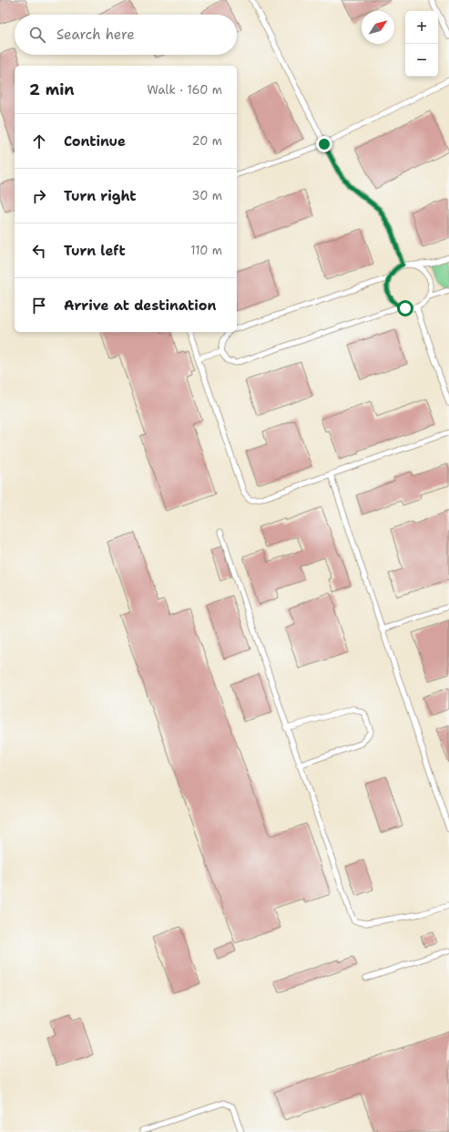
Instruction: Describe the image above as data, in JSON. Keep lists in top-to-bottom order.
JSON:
{
  "north": "top right",
  "page": {
    "map_buttons": ["+", "−"],
    "search": "Search here",
    "heading": ["2 min", "Walk · 160 m"],
    "list": [
      ["Continue", "20 m"],
      ["Turn right", "30 m"],
      ["Turn left", "110 m"],
      "Arrive at destination"
    ]
  }
}
